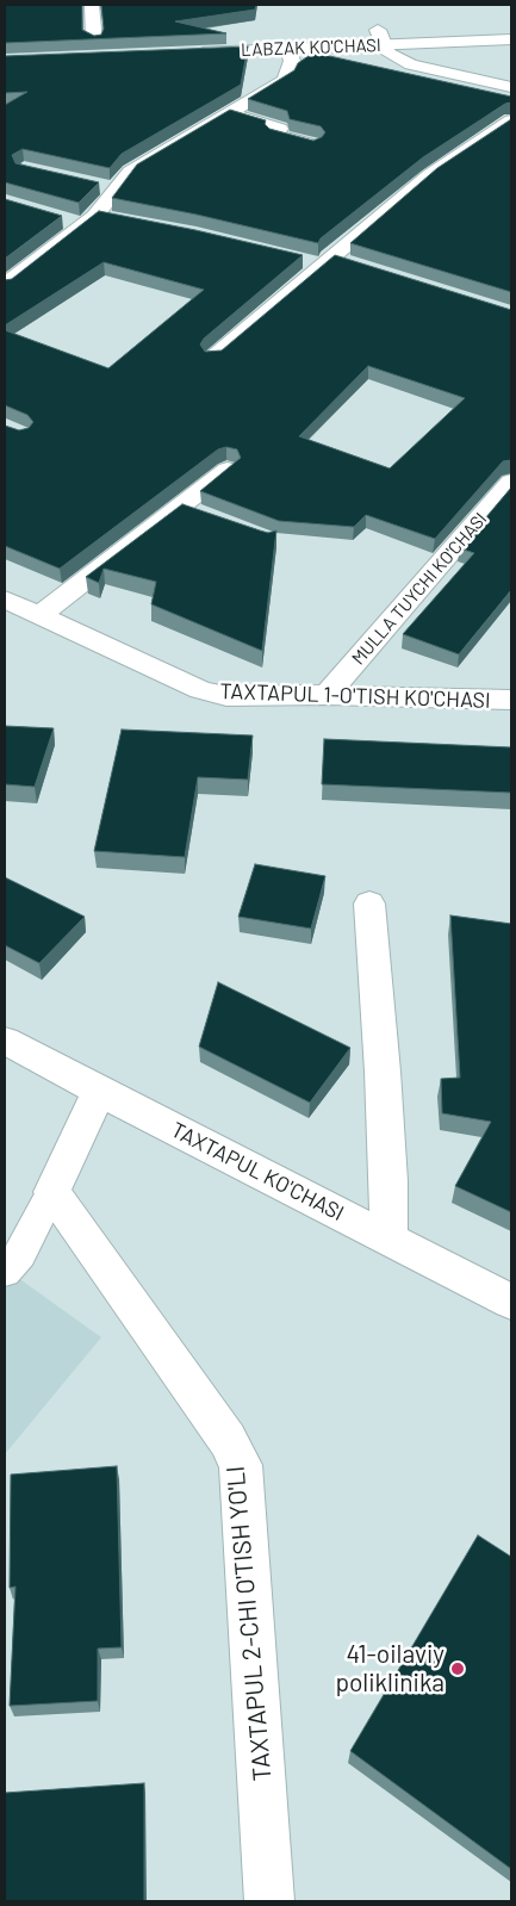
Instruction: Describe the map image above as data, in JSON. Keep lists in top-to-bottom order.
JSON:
{
  "streets": {
    "street": [
      "LABZAK KO'CHASI",
      "MULLA TUYCHI KO'CHASI",
      "TAXTAPUL 1-O'TISH KO'CHASI",
      "TAXTAPUL KO'CHASI",
      "TAXTAPUL 2-CHI O'TISH YO'LI"
    ]
  },
  "crossings": [
    ["MULLA TUYCHI KO'CHASI", "TAXTAPUL 1-O'TISH KO'CHASI"]
  ],
  "places": ["41-oilaviy poliklinika"]
}
